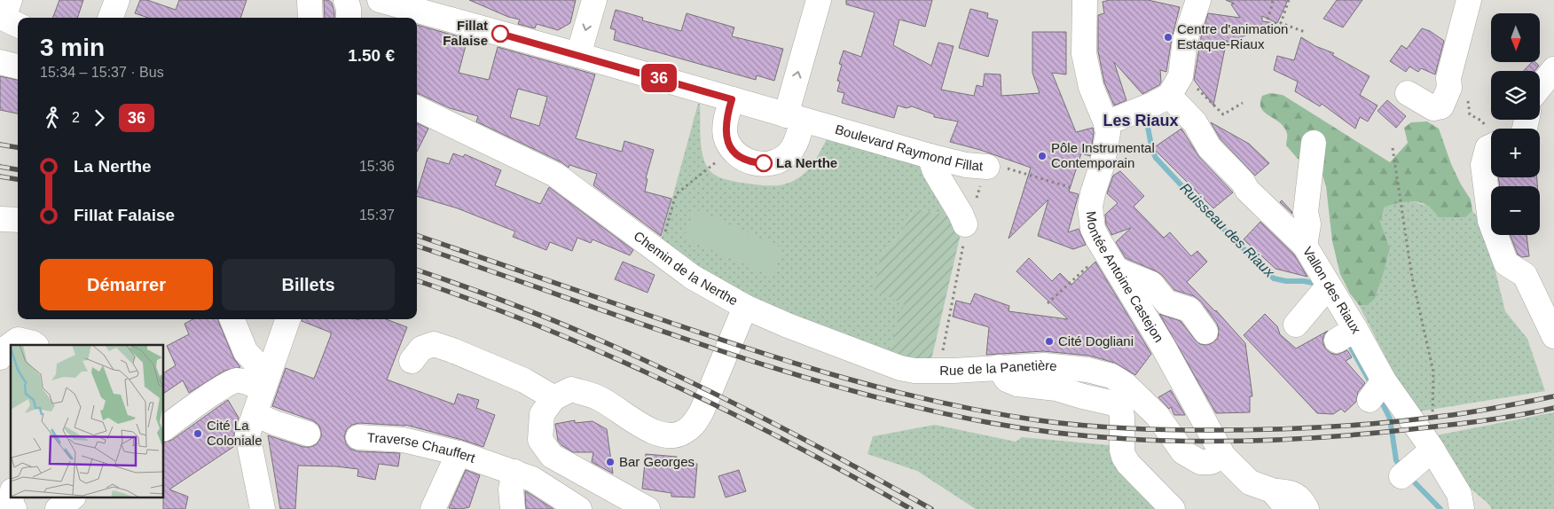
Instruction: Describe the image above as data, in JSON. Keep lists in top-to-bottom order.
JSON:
{
  "streets": {
    "street": [
      "Boulevard Raymond Fillat",
      "Chemin de la Nerthe",
      "Montée Antoine Castejon",
      "Vallon des Riaux",
      "Rue de la Panetière",
      "Traverse Chauffert"
    ]
  },
  "crossings": [
    ["Boulevard Raymond Fillat", "Montée Antoine Castejon"],
    ["Chemin de la Nerthe", "Rue de la Panetière"],
    ["Montée Antoine Castejon", "Rue de la Panetière"]
  ],
  "districts": ["Les Riaux"],
  "water": ["Ruisseau des Riaux"],
  "places": [
    "Fillat Falaise",
    "Centre d'animation Estaque-Riaux",
    "Pôle Instrumental Contemporain",
    "La Nerthe",
    "Cité Dogliani",
    "Cité La Coloniale",
    "Bar Georges"
  ],
  "lines": ["bus line 36"],
  "north": "bottom",
  "page": {
    "on_map": "36",
    "map_buttons": ["+", "−"],
    "heading": ["3 min", "15:34 – 15:37 · Bus", "1.50 €"],
    "legs": ["2", "36"],
    "list": [
      {
        "name": "La Nerthe",
        "value": "15:36"
      },
      {
        "name": "Fillat Falaise",
        "value": "15:37"
      }
    ],
    "buttons": ["Démarrer", "Billets"]
  }
}
